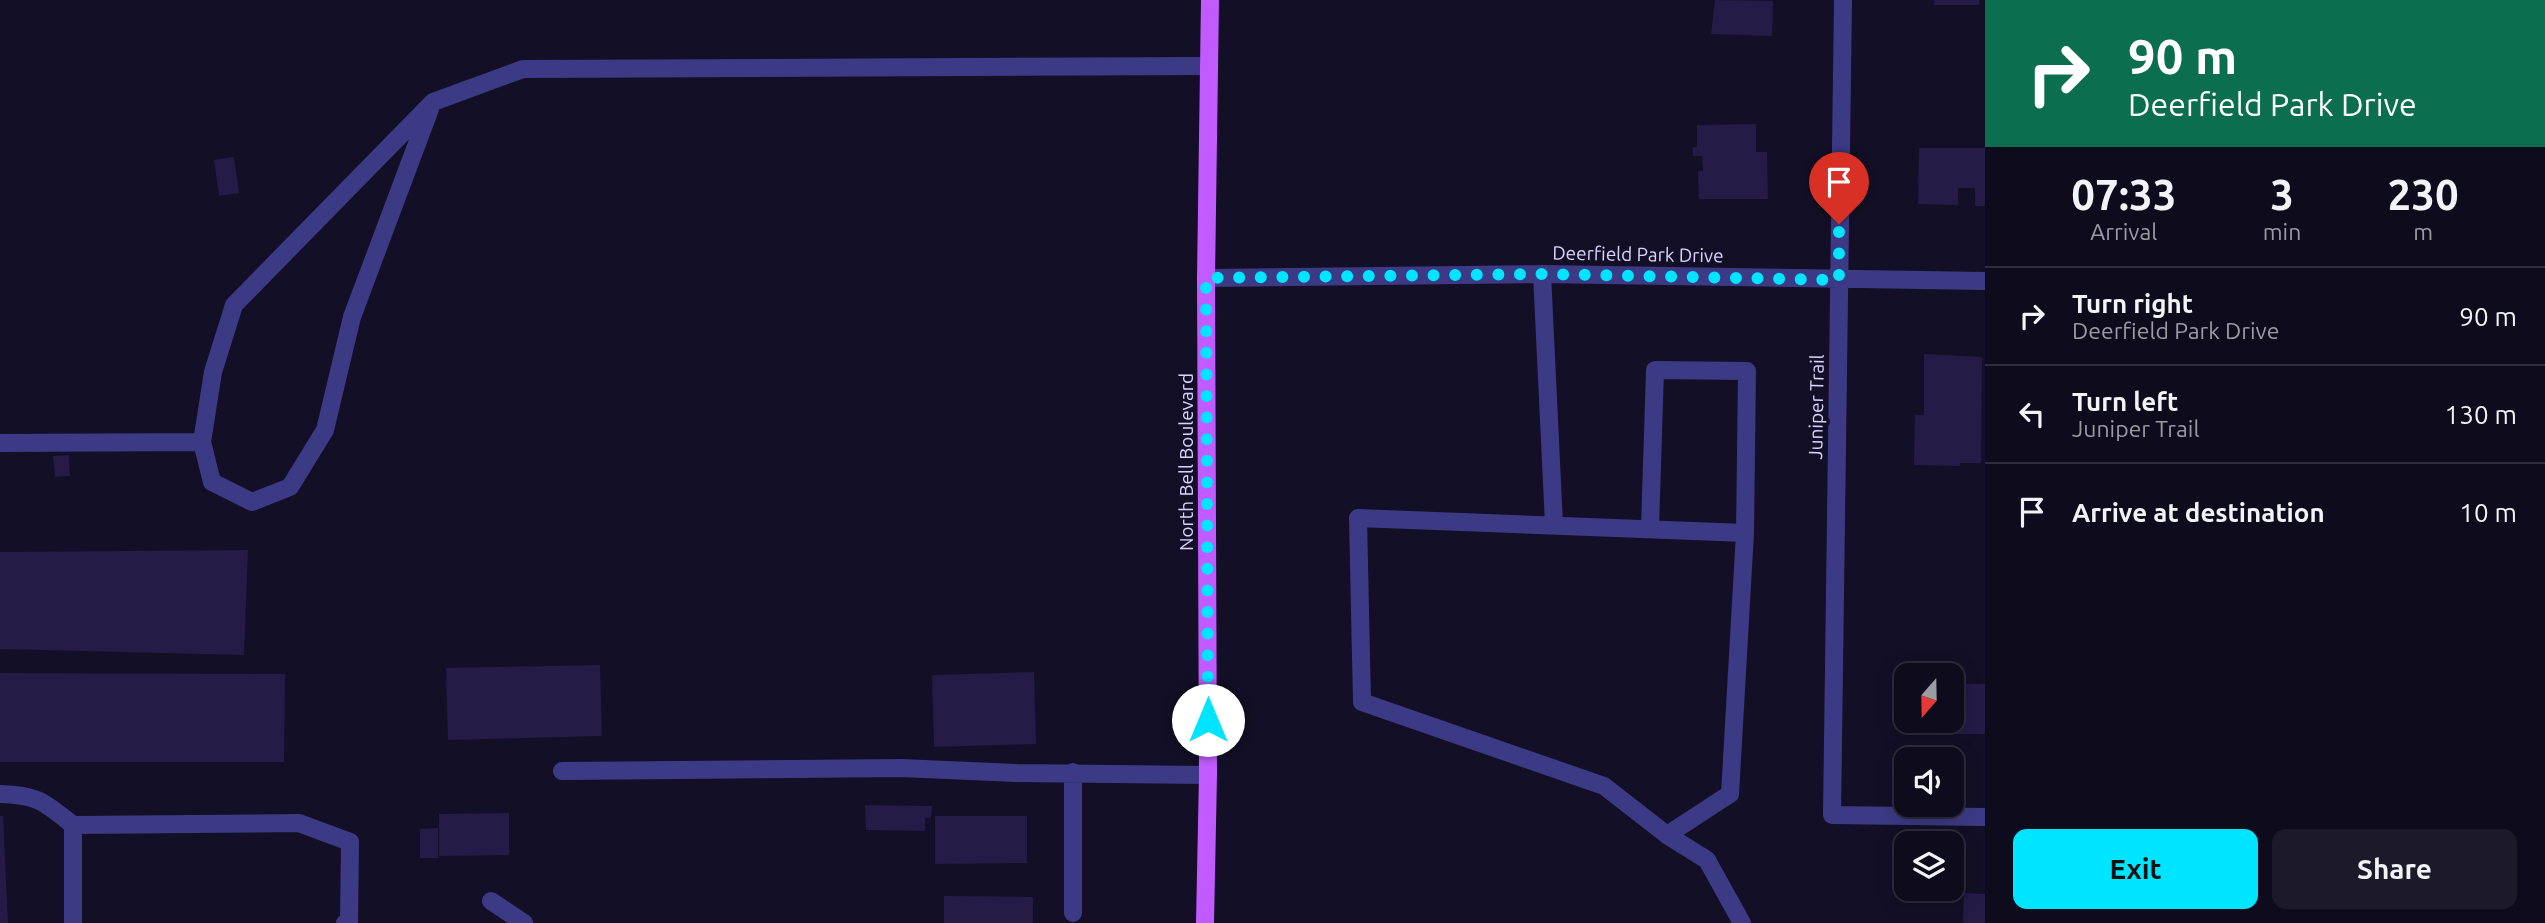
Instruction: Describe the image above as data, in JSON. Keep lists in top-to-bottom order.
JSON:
{
  "streets": {
    "main road": ["North Bell Boulevard"],
    "street": ["Deerfield Park Drive", "Juniper Trail"]
  },
  "crossings": [
    ["Deerfield Park Drive", "Juniper Trail"],
    ["Deerfield Park Drive", "North Bell Boulevard"]
  ],
  "north": "bottom",
  "page": {
    "turn": ["90 m", "Deerfield Park Drive"],
    "eta": [
      "07:33",
      "Arrival",
      "3",
      "min",
      "230",
      "m"
    ],
    "list": [
      {
        "name": "Turn right",
        "note": "Deerfield Park Drive",
        "value": "90 m"
      },
      {
        "name": "Turn left",
        "note": "Juniper Trail",
        "value": "130 m"
      },
      {
        "name": "Arrive at destination",
        "value": "10 m"
      }
    ],
    "buttons": ["Exit", "Share"]
  }
}
